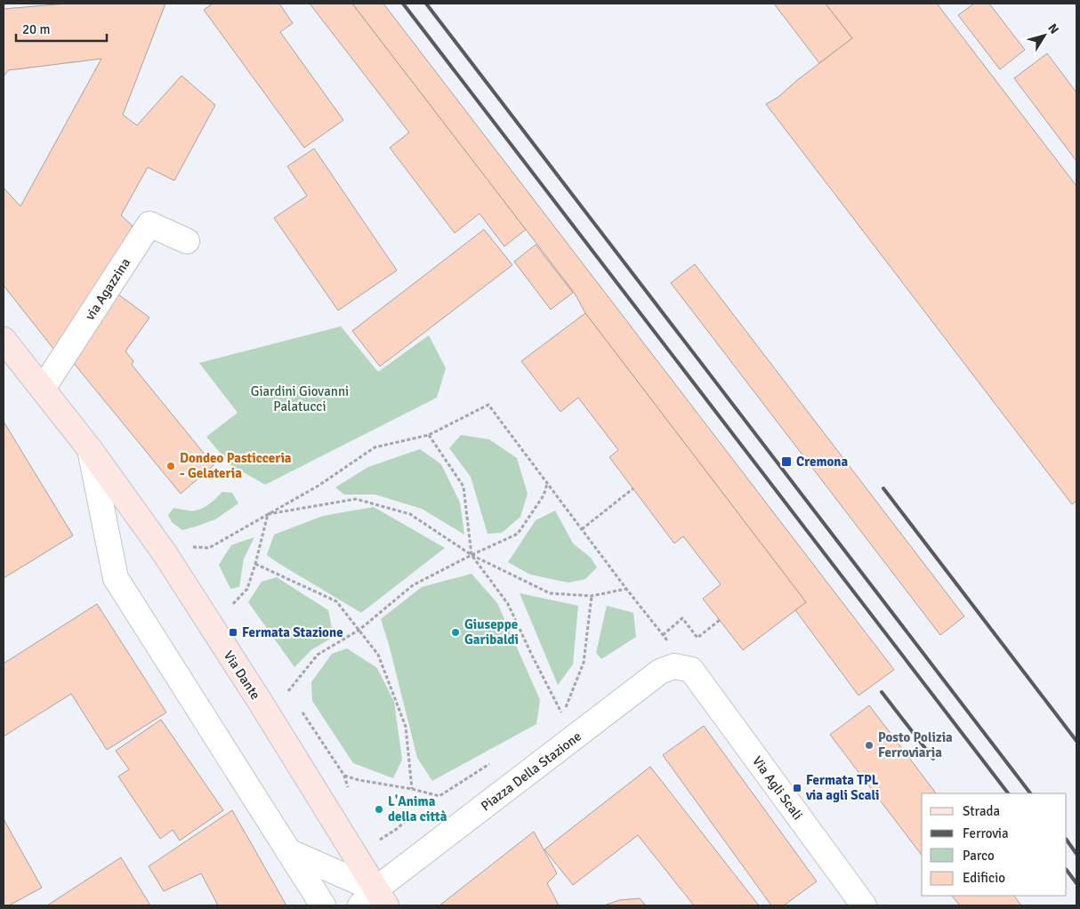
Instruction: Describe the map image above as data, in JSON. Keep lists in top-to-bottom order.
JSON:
{
  "streets": {
    "main road": ["Via Dante"],
    "street": ["via Agazzina", "Piazza Della Stazione", "Via Agli Scali"]
  },
  "crossings": [
    ["via Agazzina", "Via Dante"],
    ["Via Dante", "Piazza Della Stazione"],
    ["Piazza Della Stazione", "Via Agli Scali"]
  ],
  "parks": ["Giardini Giovanni Palatucci"],
  "places": {
    "transit": ["Cremona", "Fermata Stazione", "Fermata TPL via agli Scali"],
    "other": [
      "Dondeo Pasticceria - Gelateria",
      "Giuseppe Garibaldi",
      "Posto Polizia Ferroviaria",
      "L'Anima della città"
    ]
  },
  "legend": [
    "Strada",
    "Ferrovia",
    "Parco",
    "Edificio"
  ],
  "scale_bar": "20 m",
  "north": "top right"
}
